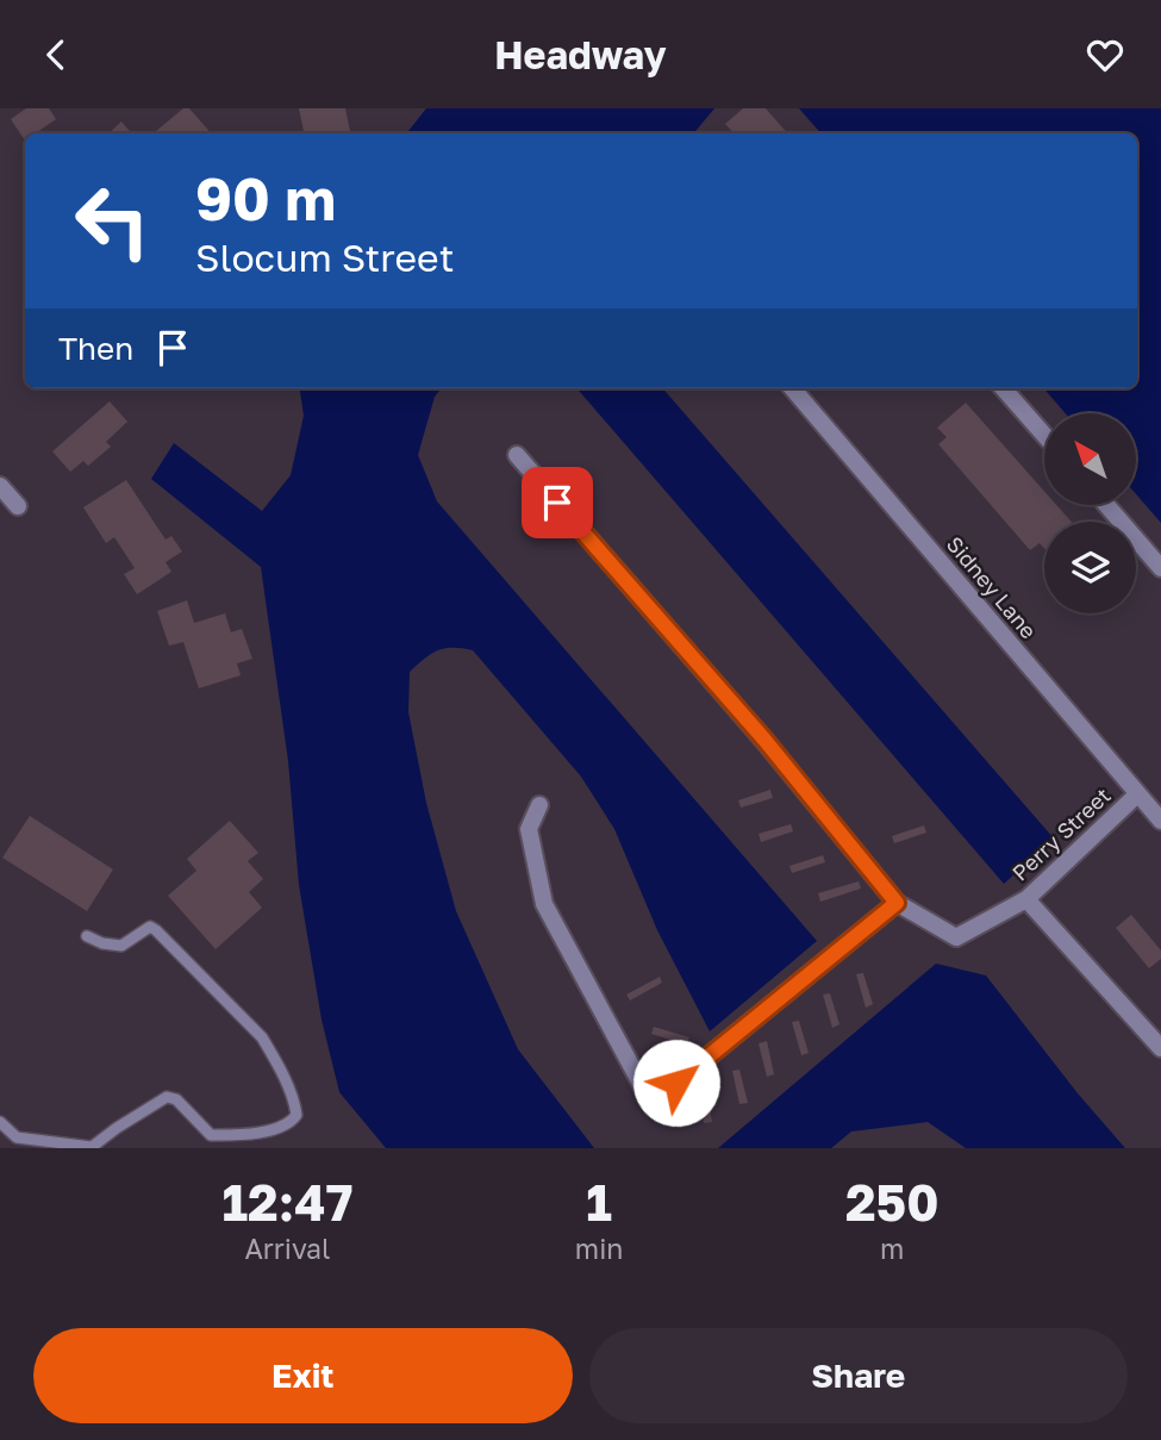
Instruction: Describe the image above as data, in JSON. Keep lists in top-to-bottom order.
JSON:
{
  "streets": {
    "street": ["Sidney Lane", "Perry Street"]
  },
  "crossings": [
    ["Sidney Lane", "Perry Street"]
  ],
  "north": "top left",
  "page": {
    "header": "Headway",
    "turn": ["90 m", "Slocum Street"],
    "then": "Then",
    "eta": [
      "12:47",
      "Arrival",
      "1",
      "min",
      "250",
      "m"
    ],
    "buttons": ["Exit", "Share"]
  }
}
